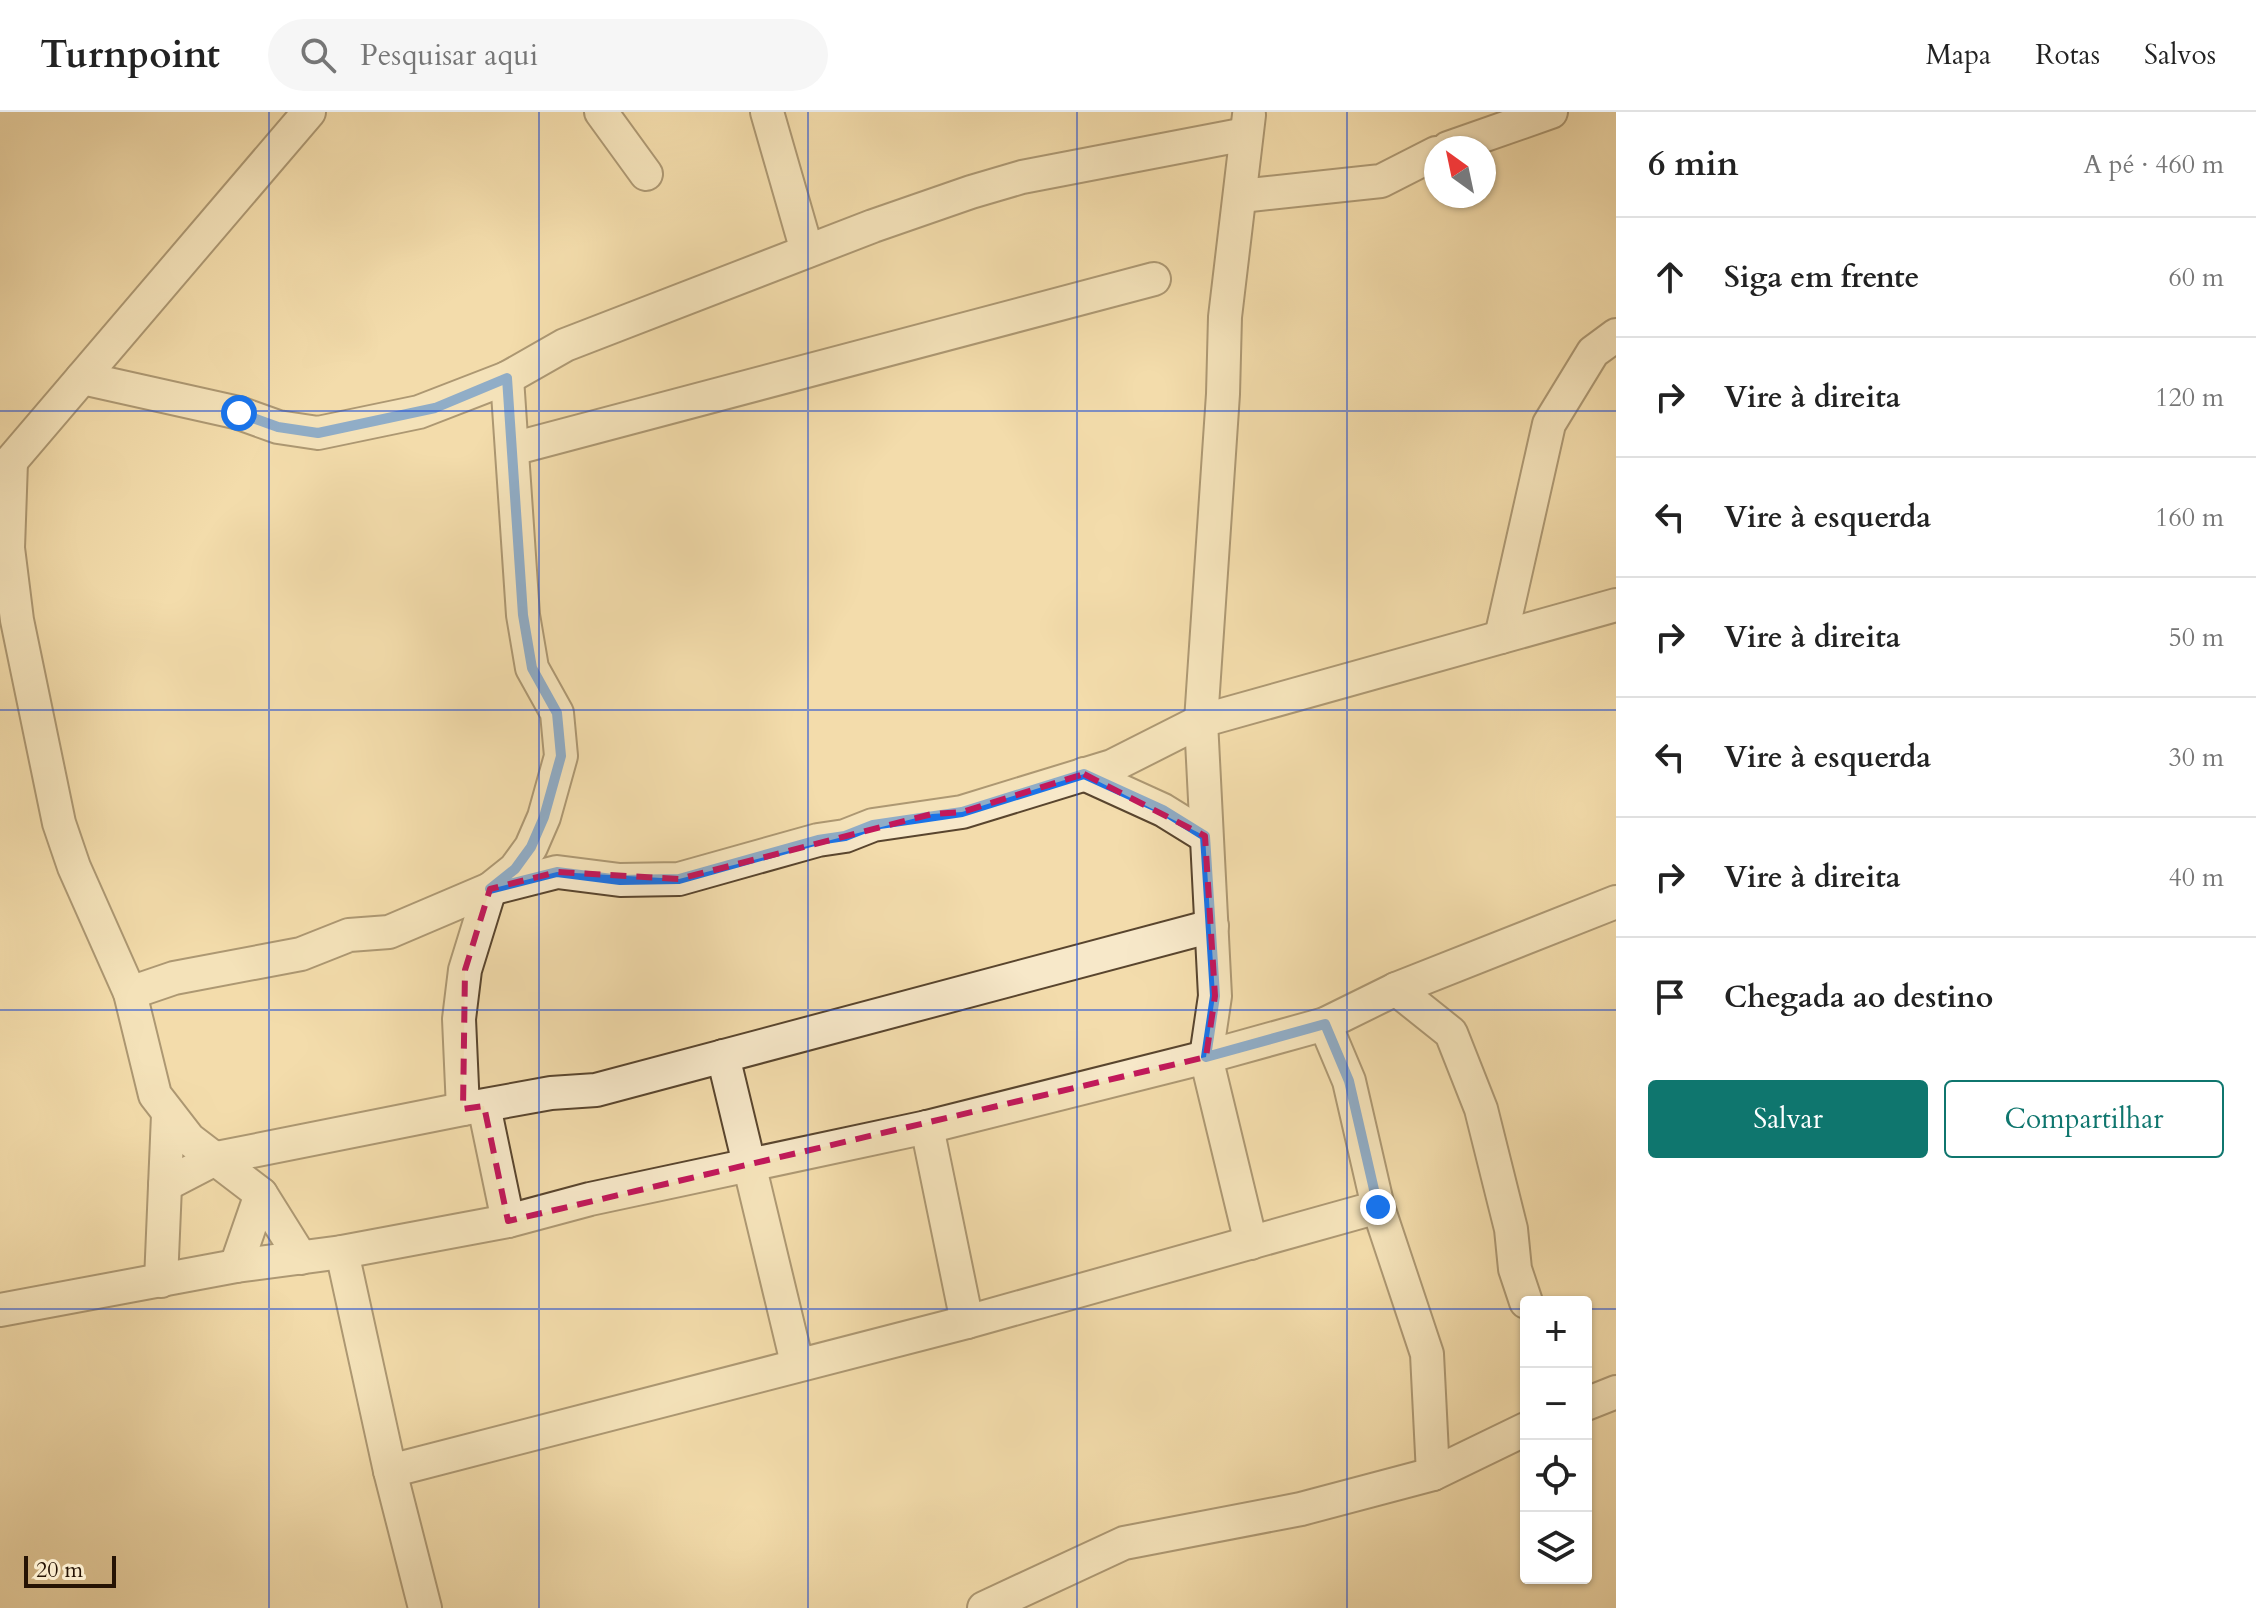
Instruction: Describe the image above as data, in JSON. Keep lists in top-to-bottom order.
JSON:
{
  "scale_bar": "20 m",
  "north": "top left",
  "page": {
    "header": "Turnpoint",
    "search": "Pesquisar aqui",
    "nav": ["Mapa", "Rotas", "Salvos"],
    "heading": ["6 min", "A pé · 460 m"],
    "list": [
      ["Siga em frente", "60 m"],
      ["Vire à direita", "120 m"],
      ["Vire à esquerda", "160 m"],
      ["Vire à direita", "50 m"],
      ["Vire à esquerda", "30 m"],
      ["Vire à direita", "40 m"],
      "Chegada ao destino"
    ],
    "buttons": ["Salvar", "Compartilhar"],
    "map_buttons": ["+", "−"],
    "scale": "20 m"
  }
}
